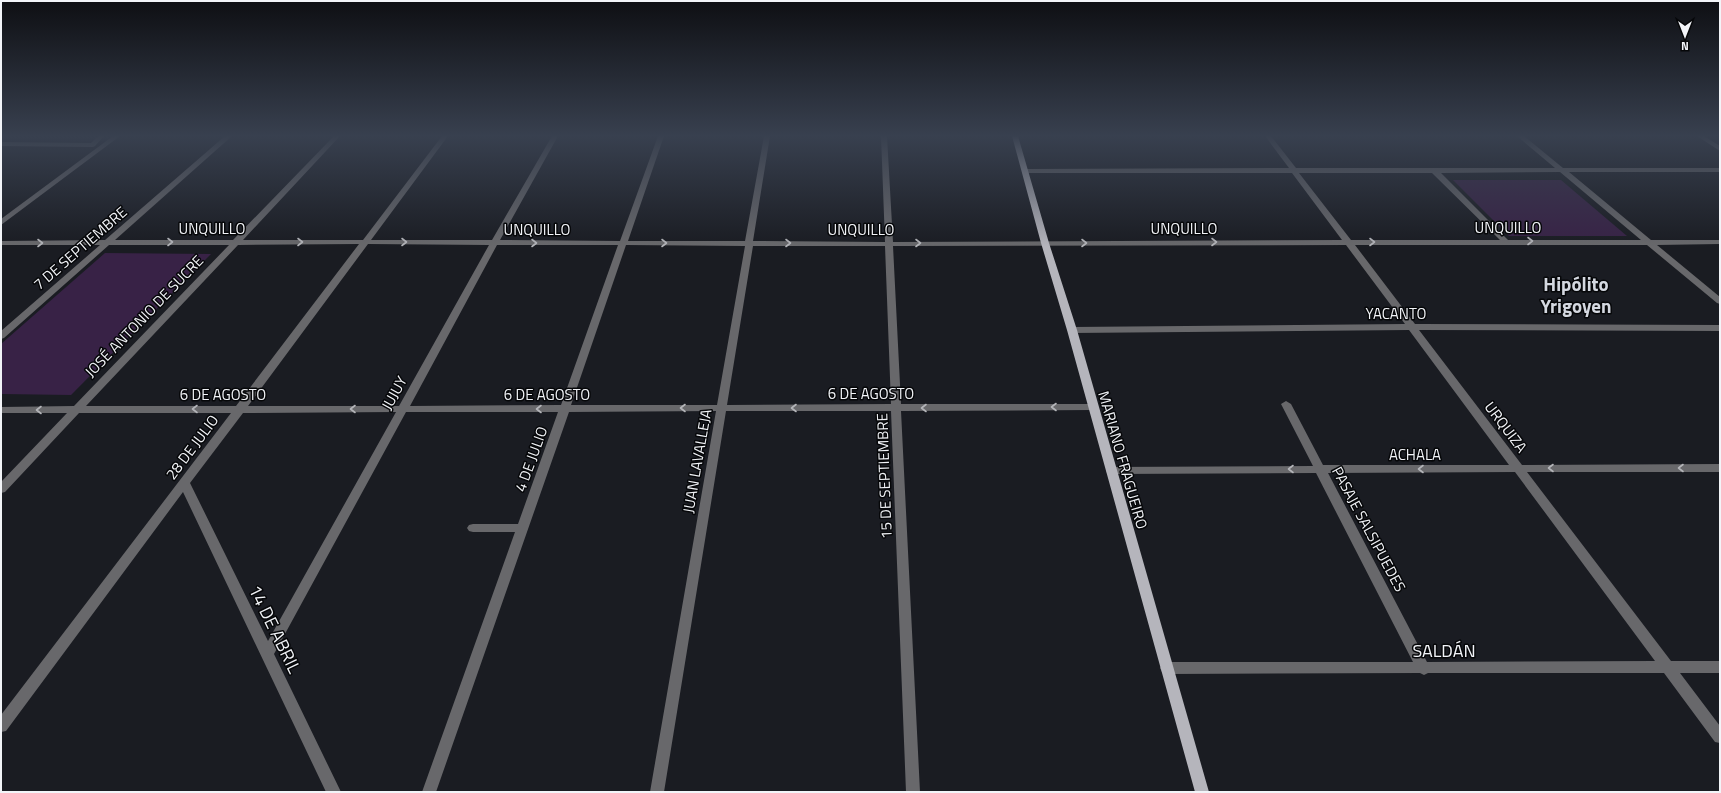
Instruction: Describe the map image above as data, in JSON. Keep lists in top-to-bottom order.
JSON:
{
  "streets": {
    "main road": ["MARIANO FRAGUEIRO"],
    "street": [
      "UNQUILLO",
      "7 DE SEPTIEMBRE",
      "YACANTO",
      "JOSÉ ANTONIO DE SUCRE",
      "JUJUY",
      "6 DE AGOSTO",
      "URQUIZA",
      "28 DE JULIO",
      "ACHALA",
      "4 DE JULIO",
      "JUAN LAVALLEJA",
      "15 DE SEPTIEMBRE",
      "PASAJE SALSIPUEDES",
      "14 DE ABRIL",
      "SALDÁN"
    ]
  },
  "crossings": [
    ["UNQUILLO", "7 DE SEPTIEMBRE"],
    ["UNQUILLO", "JOSÉ ANTONIO DE SUCRE"],
    ["UNQUILLO", "JUJUY"],
    ["UNQUILLO", "URQUIZA"],
    ["UNQUILLO", "28 DE JULIO"],
    ["UNQUILLO", "4 DE JULIO"],
    ["UNQUILLO", "MARIANO FRAGUEIRO"],
    ["UNQUILLO", "JUAN LAVALLEJA"],
    ["UNQUILLO", "15 DE SEPTIEMBRE"],
    ["YACANTO", "URQUIZA"],
    ["YACANTO", "MARIANO FRAGUEIRO"],
    ["JOSÉ ANTONIO DE SUCRE", "6 DE AGOSTO"],
    ["JUJUY", "6 DE AGOSTO"],
    ["JUJUY", "14 DE ABRIL"],
    ["6 DE AGOSTO", "28 DE JULIO"],
    ["6 DE AGOSTO", "4 DE JULIO"],
    ["6 DE AGOSTO", "MARIANO FRAGUEIRO"],
    ["6 DE AGOSTO", "JUAN LAVALLEJA"],
    ["6 DE AGOSTO", "15 DE SEPTIEMBRE"],
    ["URQUIZA", "ACHALA"],
    ["URQUIZA", "SALDÁN"],
    ["28 DE JULIO", "14 DE ABRIL"],
    ["ACHALA", "MARIANO FRAGUEIRO"],
    ["ACHALA", "PASAJE SALSIPUEDES"],
    ["MARIANO FRAGUEIRO", "SALDÁN"],
    ["PASAJE SALSIPUEDES", "SALDÁN"]
  ],
  "one_way": ["UNQUILLO", "6 DE AGOSTO", "ACHALA"],
  "districts": ["Hipólito Yrigoyen"],
  "north": "bottom"
}
